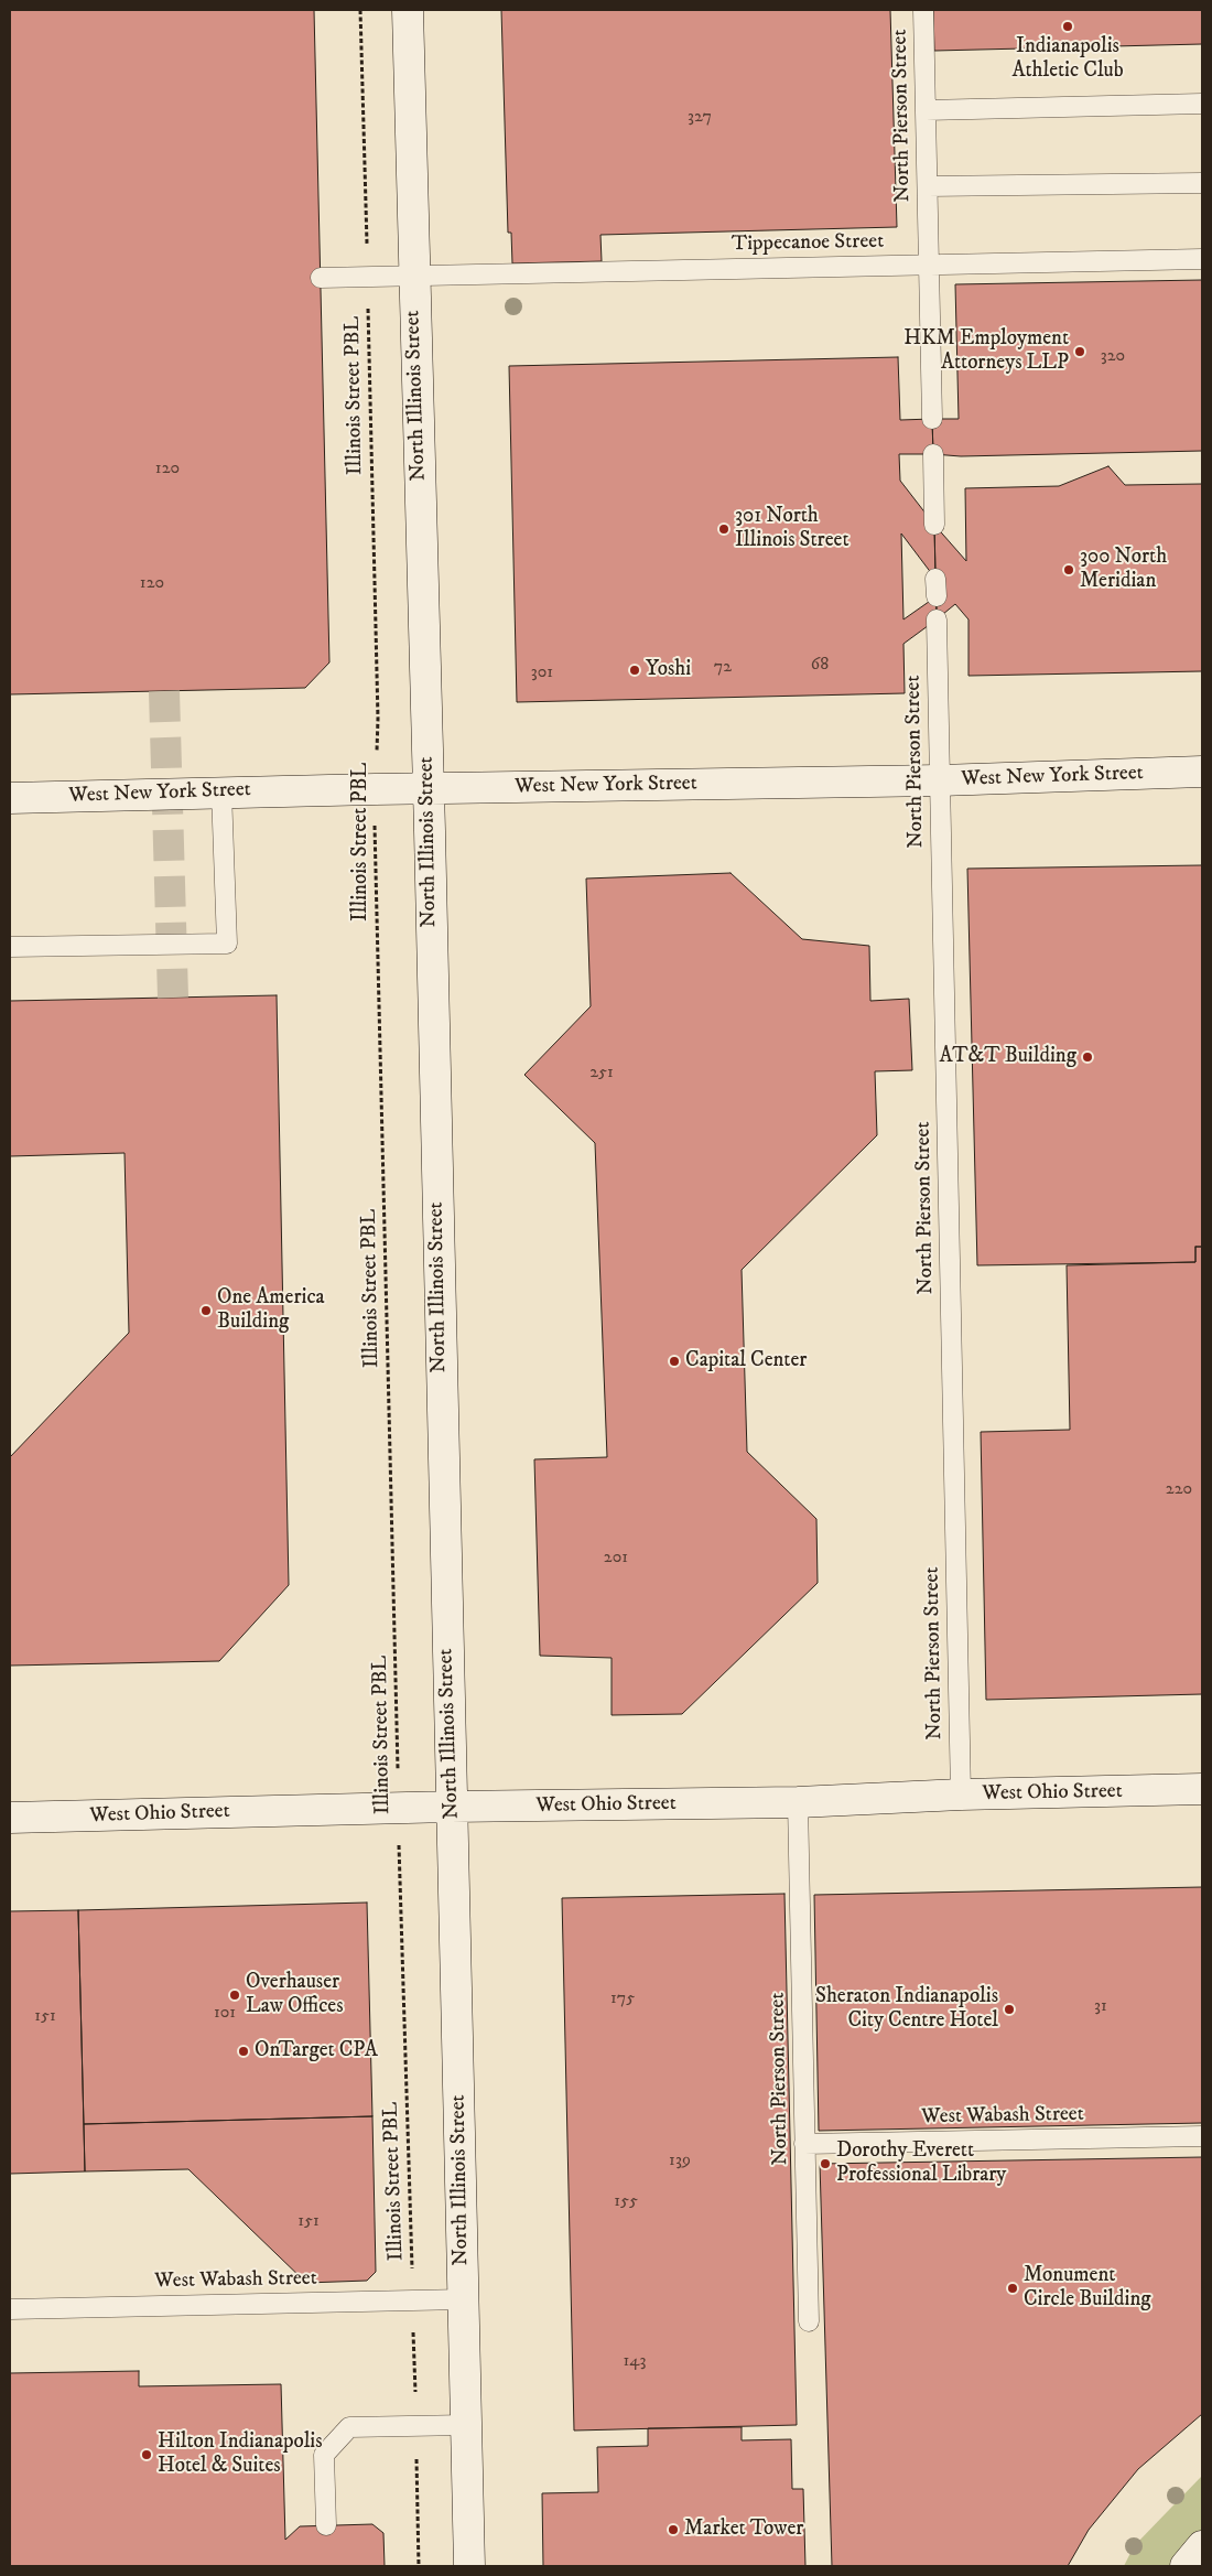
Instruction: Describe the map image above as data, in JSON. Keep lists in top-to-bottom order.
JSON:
{
  "streets": {
    "main road": ["North Illinois Street", "West New York Street", "West Ohio Street"],
    "lane": ["North Pierson Street", "Tippecanoe Street", "West Wabash Street"],
    "path": ["Illinois Street PBL"]
  },
  "crossings": [
    ["North Pierson Street", "Tippecanoe Street"],
    ["North Pierson Street", "West New York Street"],
    ["North Pierson Street", "West Ohio Street"],
    ["North Pierson Street", "West Wabash Street"],
    ["Tippecanoe Street", "Illinois Street PBL"],
    ["Tippecanoe Street", "North Illinois Street"],
    ["Illinois Street PBL", "West New York Street"],
    ["Illinois Street PBL", "West Ohio Street"],
    ["Illinois Street PBL", "West Wabash Street"],
    ["North Illinois Street", "West New York Street"],
    ["North Illinois Street", "West Ohio Street"],
    ["North Illinois Street", "West Wabash Street"]
  ],
  "places": [
    "Indianapolis Athletic Club",
    "HKM Employment Attorneys LLP",
    "301 North Illinois Street",
    "300 North Meridian",
    "Yoshi",
    "AT&T Building",
    "One America Building",
    "Capital Center",
    "Overhauser Law Offices",
    "Sheraton Indianapolis City Centre Hotel",
    "OnTarget CPA",
    "Dorothy Everett Professional Library",
    "Monument Circle Building",
    "Hilton Indianapolis Hotel & Suites",
    "Market Tower"
  ],
  "house_numbers": [
    "327",
    "320",
    "120",
    "120",
    "68",
    "72",
    "301",
    "251",
    "220",
    "201",
    "175",
    "31",
    "101",
    "151",
    "139",
    "155",
    "151",
    "143"
  ]
}
